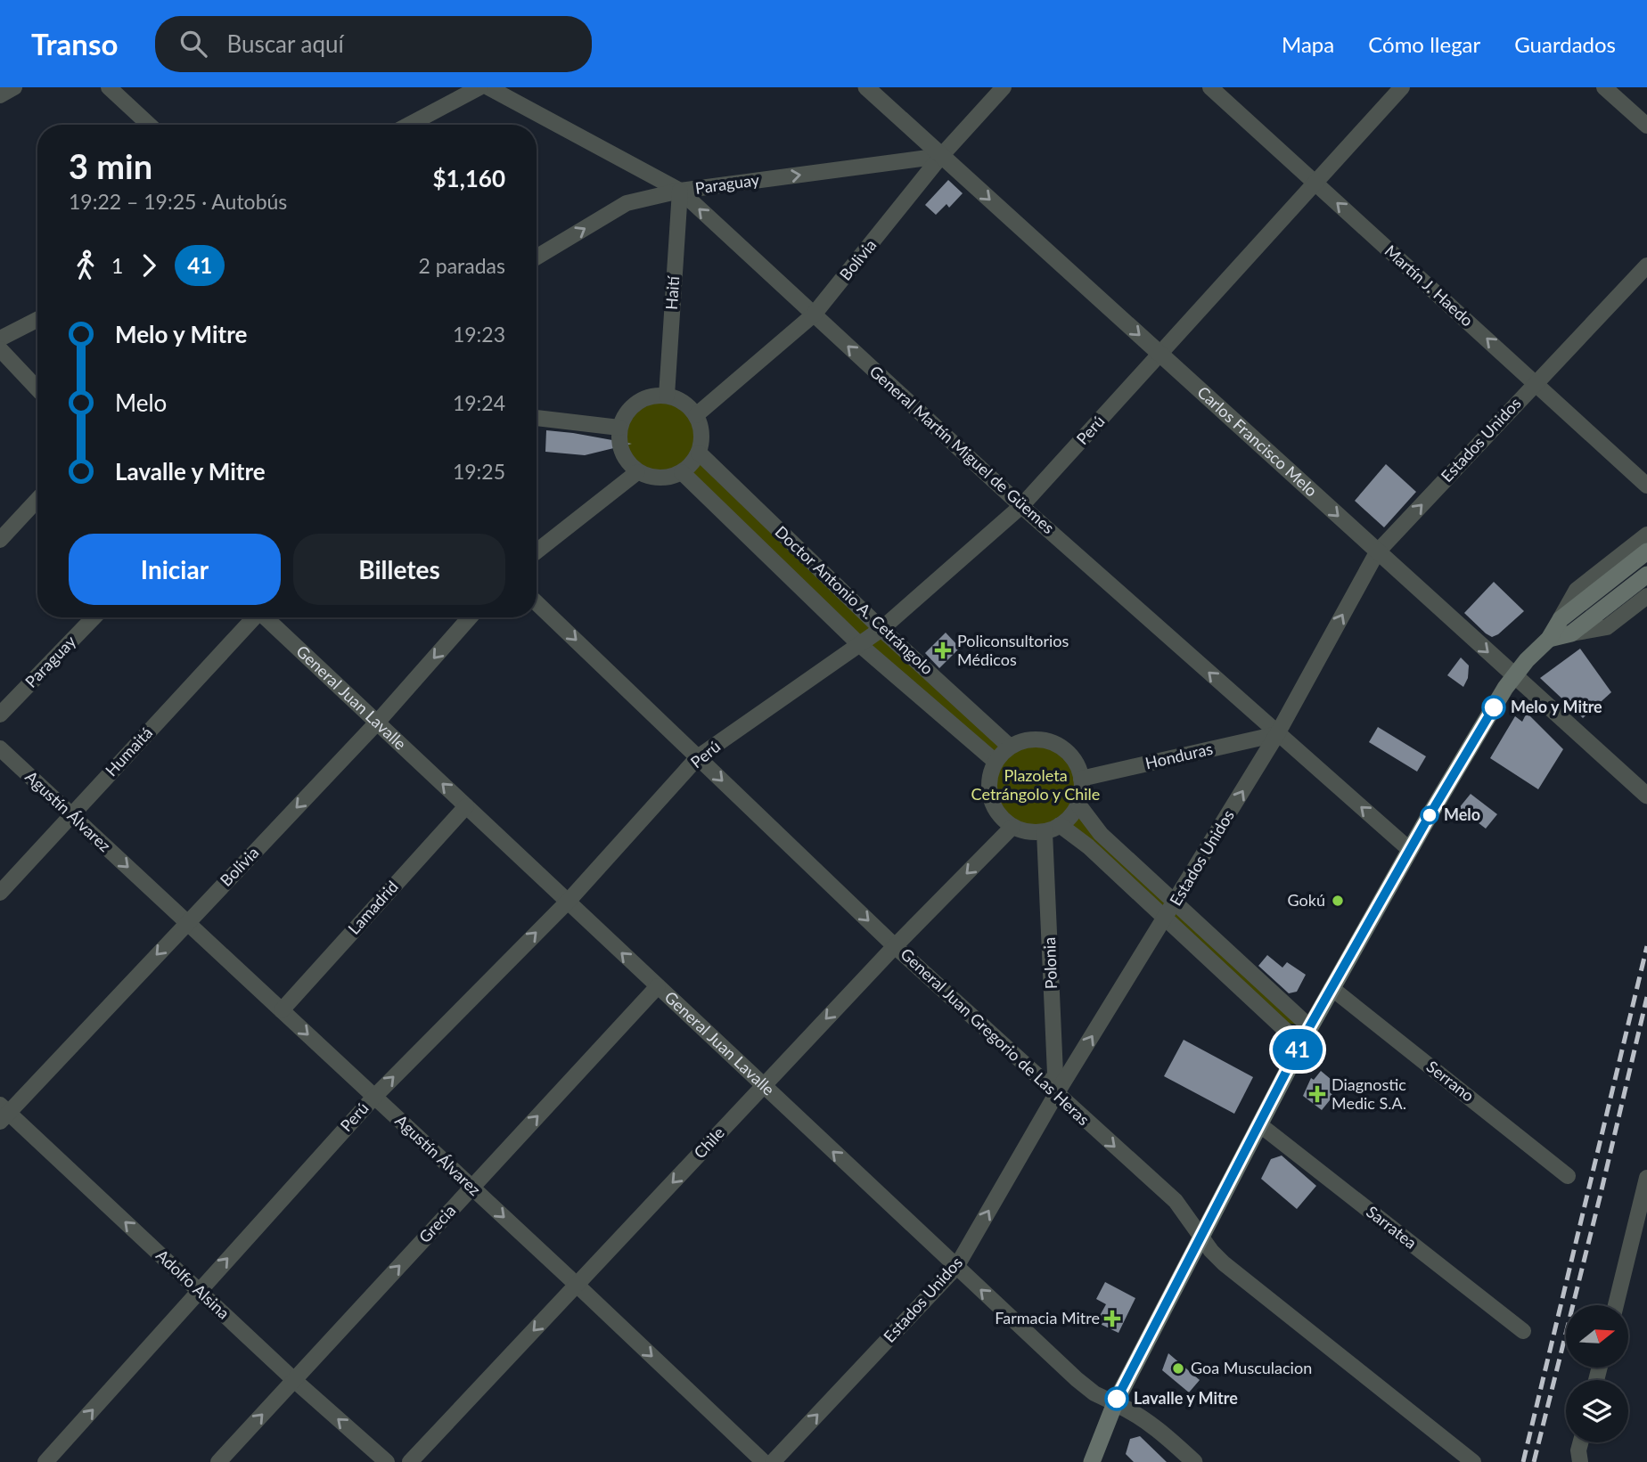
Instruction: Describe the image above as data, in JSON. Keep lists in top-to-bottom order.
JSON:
{
  "streets": {
    "street": [
      "Paraguay",
      "Bolivia",
      "Martín J. Haedo",
      "Haití",
      "Perú",
      "Estados Unidos",
      "Carlos Francisco Melo",
      "General Martín Miguel de Güemes",
      "Doctor Antonio A. Cetrángolo",
      "General Juan Lavalle",
      "Humaitá",
      "Honduras",
      "Agustín Álvarez",
      "Lamadrid",
      "Polonia",
      "General Juan Gregorio de Las Heras",
      "Serrano",
      "Chile",
      "Grecia",
      "Sarratea",
      "Adolfo Alsina"
    ]
  },
  "crossings": [
    ["Paraguay", "Bolivia"],
    ["Paraguay", "Haití"],
    ["Paraguay", "Carlos Francisco Melo"],
    ["Paraguay", "General Martín Miguel de Güemes"],
    ["Bolivia", "Haití"],
    ["Bolivia", "Carlos Francisco Melo"],
    ["Bolivia", "General Martín Miguel de Güemes"],
    ["Bolivia", "Doctor Antonio A. Cetrángolo"],
    ["Bolivia", "General Juan Lavalle"],
    ["Bolivia", "Agustín Álvarez"],
    ["Bolivia", "Adolfo Alsina"],
    ["Martín J. Haedo", "Perú"],
    ["Martín J. Haedo", "Estados Unidos"],
    ["Haití", "General Martín Miguel de Güemes"],
    ["Haití", "Doctor Antonio A. Cetrángolo"],
    ["Perú", "Carlos Francisco Melo"],
    ["Perú", "General Martín Miguel de Güemes"],
    ["Perú", "Doctor Antonio A. Cetrángolo"],
    ["Perú", "General Juan Lavalle"],
    ["Perú", "Agustín Álvarez"],
    ["Perú", "General Juan Gregorio de Las Heras"],
    ["Perú", "Adolfo Alsina"],
    ["Estados Unidos", "Carlos Francisco Melo"],
    ["Estados Unidos", "General Martín Miguel de Güemes"],
    ["Estados Unidos", "General Juan Lavalle"],
    ["Estados Unidos", "Honduras"],
    ["Estados Unidos", "Polonia"],
    ["Estados Unidos", "General Juan Gregorio de Las Heras"],
    ["General Martín Miguel de Güemes", "Honduras"],
    ["Doctor Antonio A. Cetrángolo", "Honduras"],
    ["Doctor Antonio A. Cetrángolo", "Polonia"],
    ["Doctor Antonio A. Cetrángolo", "Chile"],
    ["General Juan Lavalle", "Lamadrid"],
    ["General Juan Lavalle", "Chile"],
    ["General Juan Lavalle", "Grecia"],
    ["Humaitá", "Agustín Álvarez"],
    ["Honduras", "Polonia"],
    ["Honduras", "Chile"],
    ["Agustín Álvarez", "Lamadrid"],
    ["Agustín Álvarez", "Chile"],
    ["Agustín Álvarez", "Grecia"],
    ["Polonia", "General Juan Gregorio de Las Heras"],
    ["Polonia", "Chile"],
    ["General Juan Gregorio de Las Heras", "Chile"],
    ["Grecia", "Adolfo Alsina"]
  ],
  "one_way": [
    "Paraguay",
    "Bolivia",
    "Martín J. Haedo",
    "Perú",
    "Estados Unidos",
    "Carlos Francisco Melo",
    "General Martín Miguel de Güemes",
    "General Juan Lavalle",
    "Agustín Álvarez",
    "General Juan Gregorio de Las Heras",
    "Chile",
    "Grecia",
    "Adolfo Alsina"
  ],
  "parks": ["Plazoleta Cetrángolo y Chile"],
  "places": {
    "health": ["Policonsultorios Médicos", "Diagnostic Medic S.A.", "Farmacia Mitre"],
    "other": [
      "Melo y Mitre",
      "Melo",
      "Gokú",
      "Goa Musculacion",
      "Lavalle y Mitre"
    ]
  },
  "lines": ["bus line 41"],
  "north": "right",
  "page": {
    "header": "Transo",
    "search": "Buscar aquí",
    "nav": ["Mapa", "Cómo llegar", "Guardados"],
    "on_map": "41",
    "heading": ["3 min", "19:22 – 19:25 · Autobús", "$1,160"],
    "legs": ["1", "41", "2 paradas"],
    "list": [
      {
        "name": "Melo y Mitre",
        "value": "19:23"
      },
      {
        "name": "Melo",
        "value": "19:24"
      },
      {
        "name": "Lavalle y Mitre",
        "value": "19:25"
      }
    ],
    "buttons": ["Iniciar", "Billetes"]
  }
}
